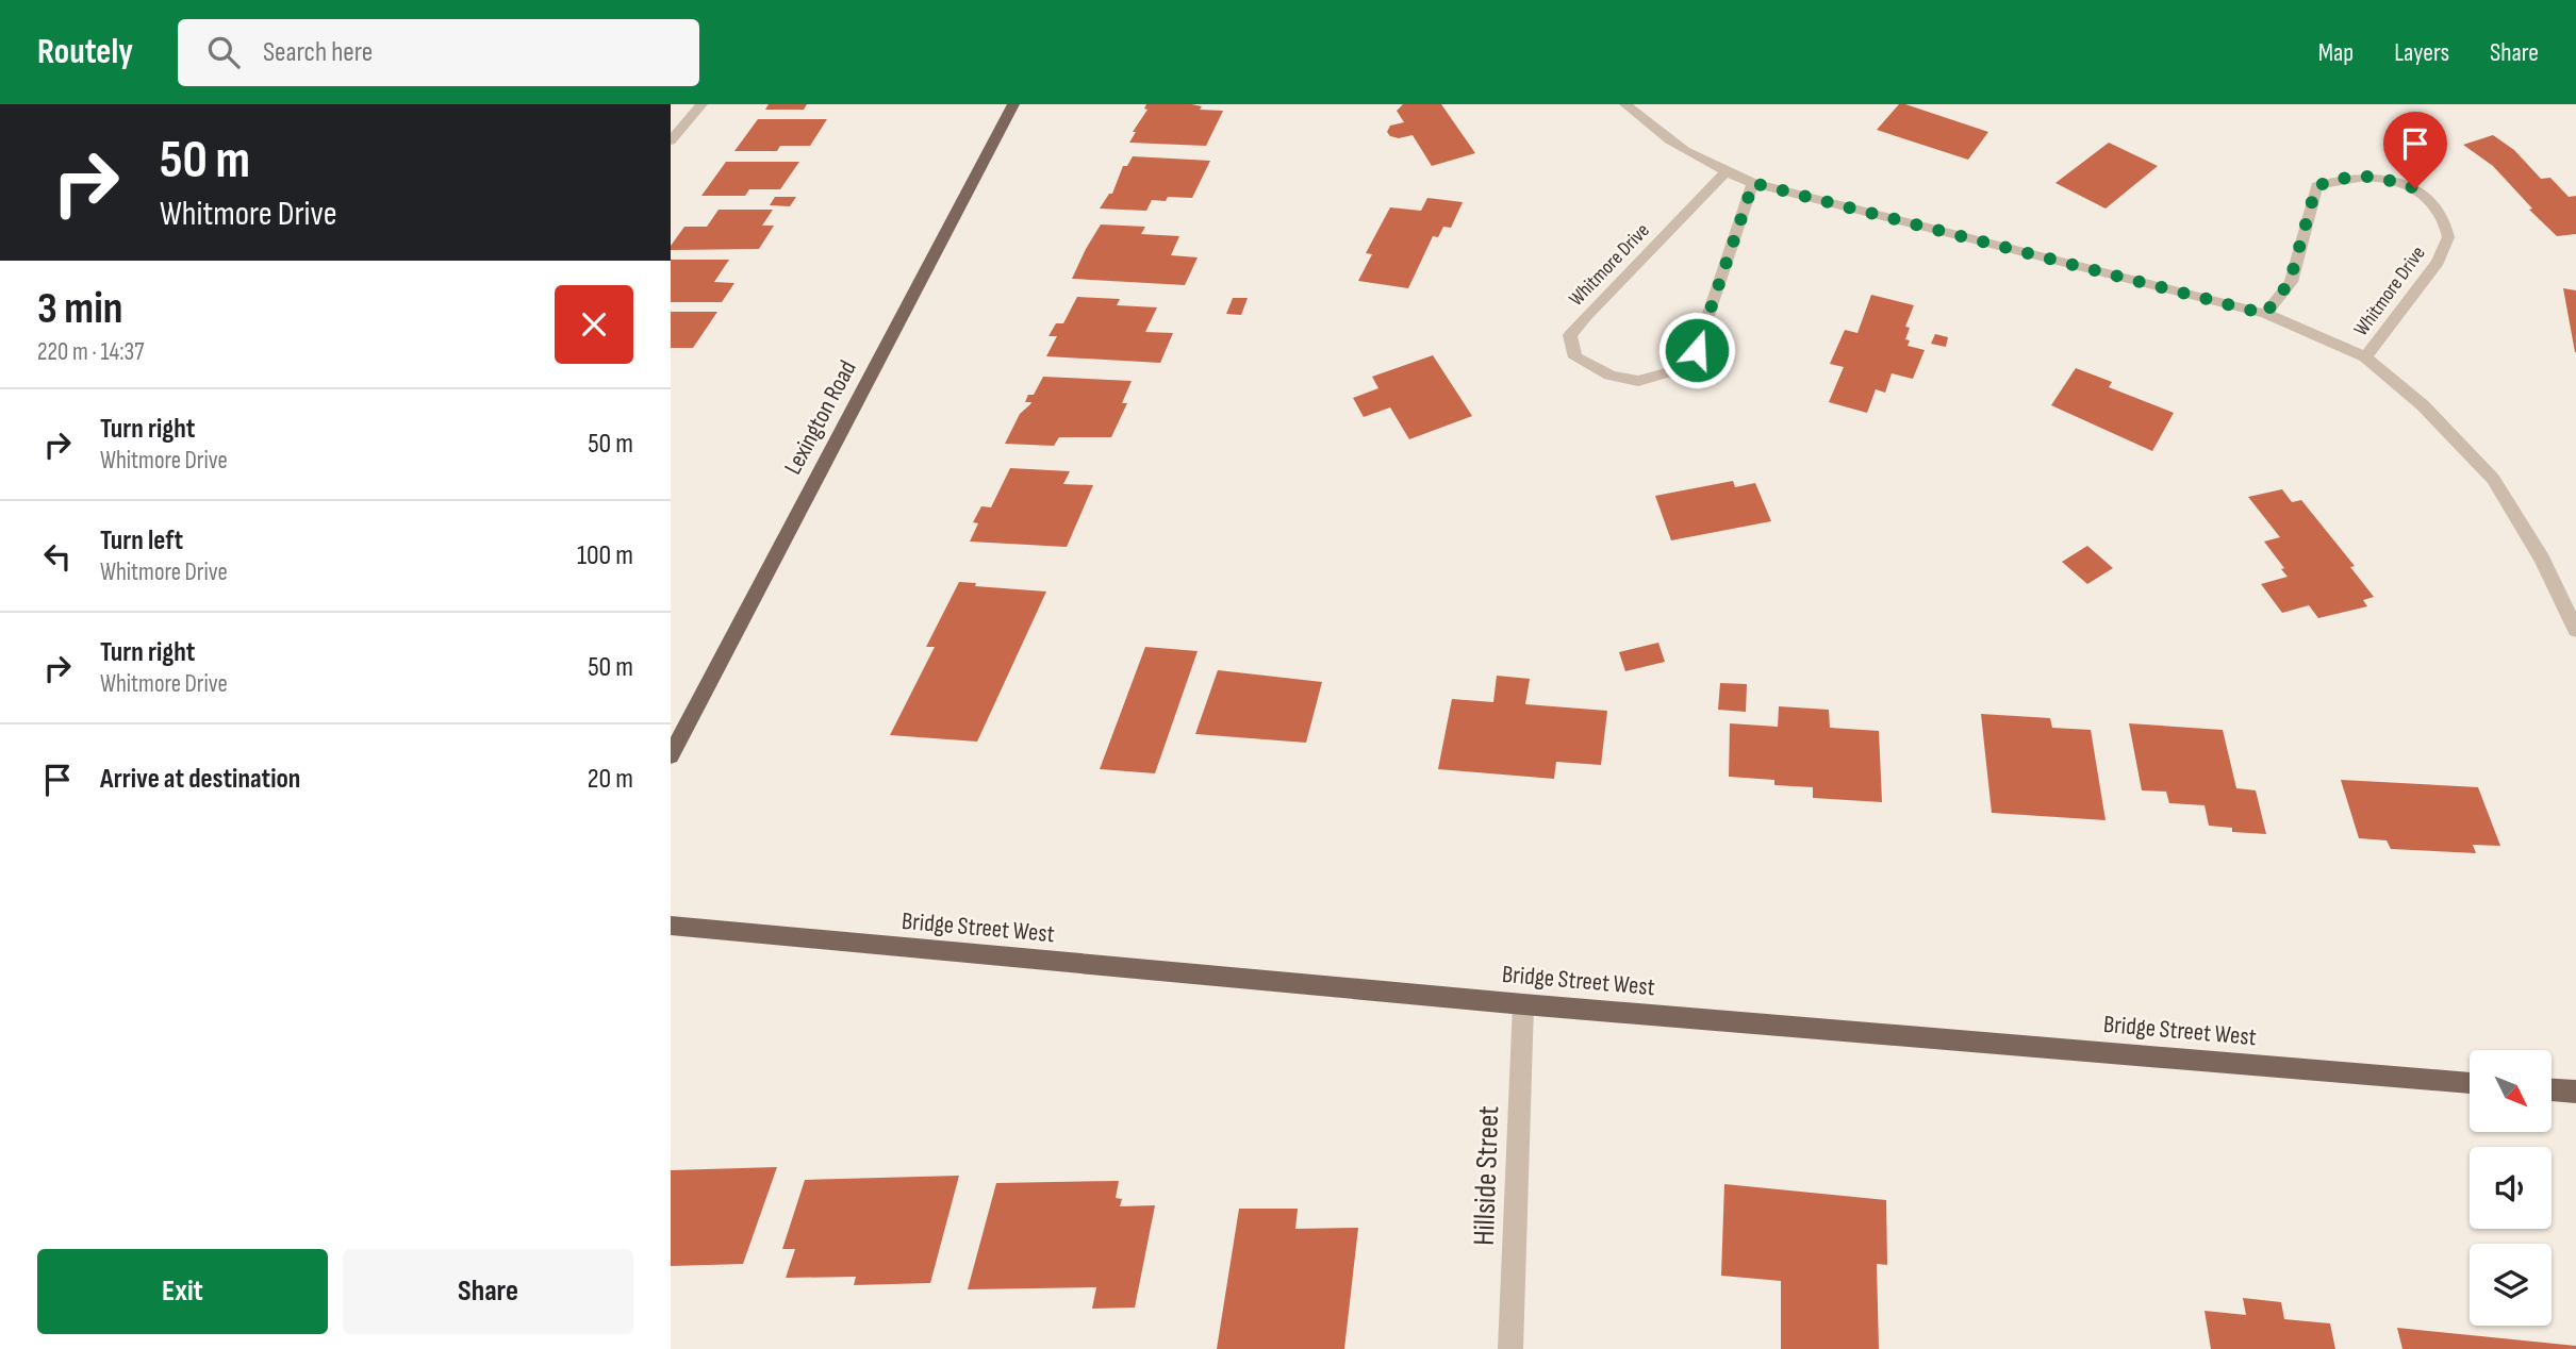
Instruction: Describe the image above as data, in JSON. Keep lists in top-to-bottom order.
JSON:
{
  "streets": {
    "main road": ["Lexington Road", "Bridge Street West"],
    "street": ["Whitmore Drive", "Hillside Street"]
  },
  "crossings": [
    ["Bridge Street West", "Hillside Street"]
  ],
  "north": "bottom right",
  "page": {
    "header": "Routely",
    "search": "Search here",
    "nav": ["Map", "Layers", "Share"],
    "turn": ["50 m", "Whitmore Drive"],
    "heading": ["3 min", "220 m · 14:37"],
    "list": [
      {
        "name": "Turn right",
        "note": "Whitmore Drive",
        "value": "50 m"
      },
      {
        "name": "Turn left",
        "note": "Whitmore Drive",
        "value": "100 m"
      },
      {
        "name": "Turn right",
        "note": "Whitmore Drive",
        "value": "50 m"
      },
      {
        "name": "Arrive at destination",
        "value": "20 m"
      }
    ],
    "buttons": ["Exit", "Share"]
  }
}
